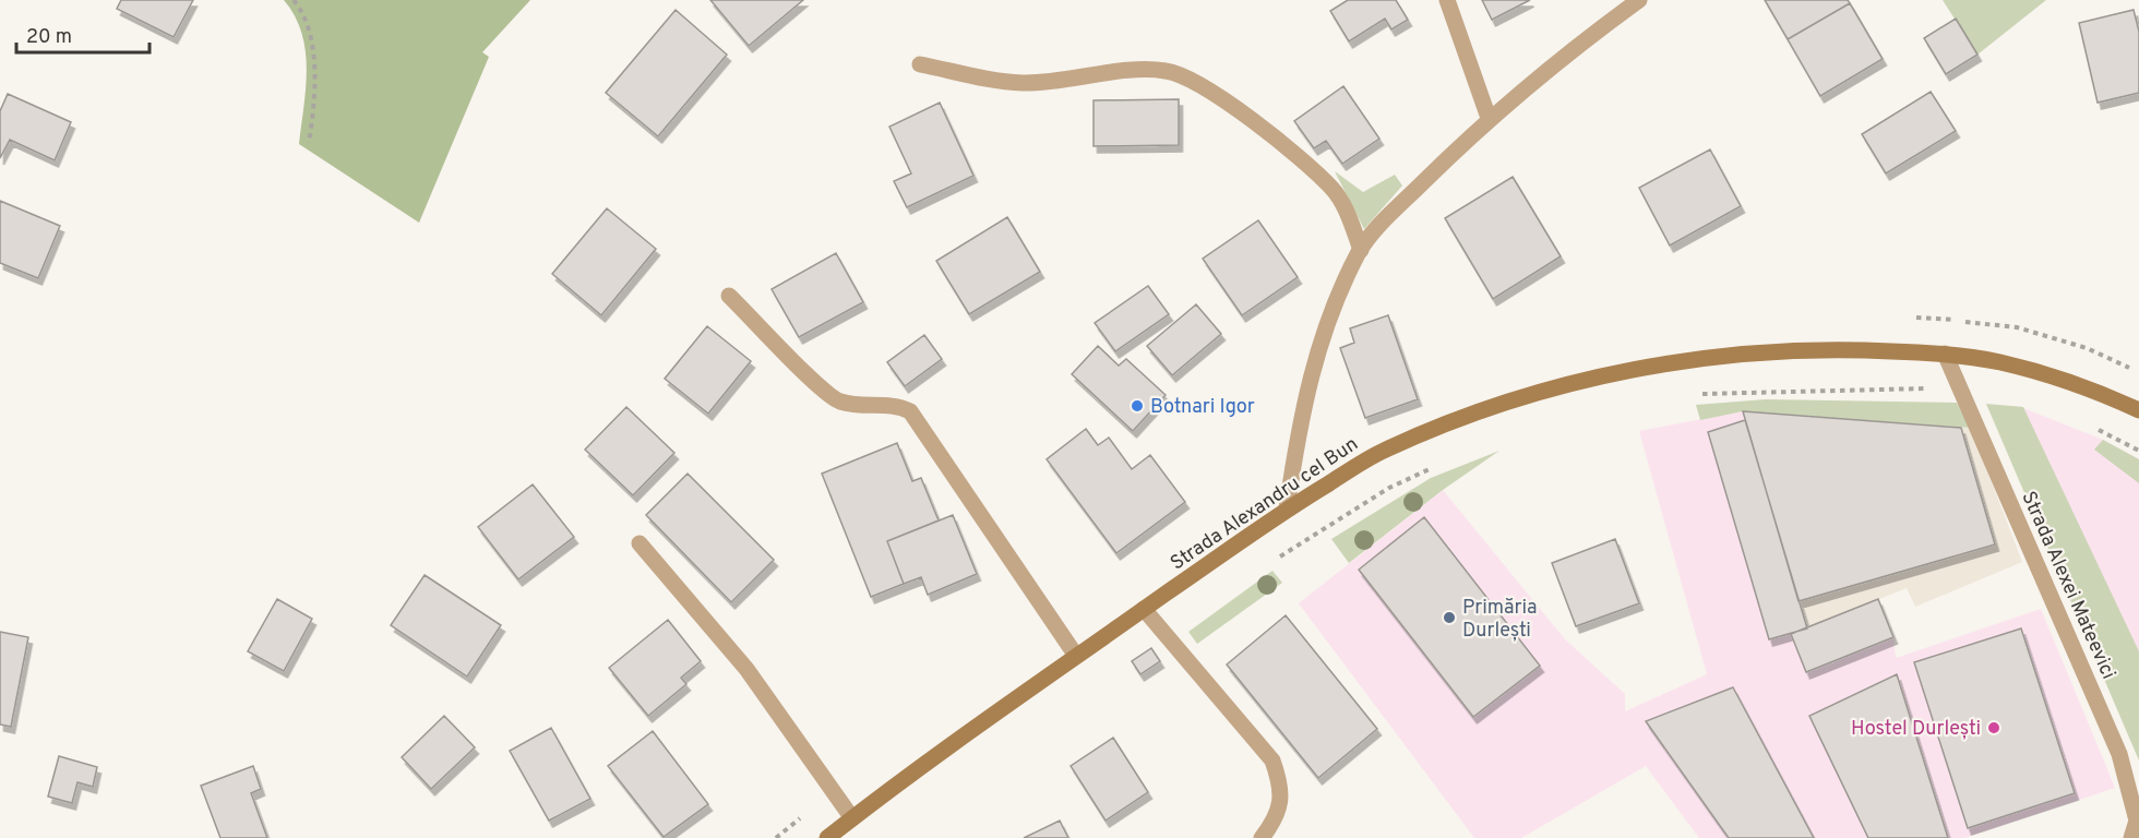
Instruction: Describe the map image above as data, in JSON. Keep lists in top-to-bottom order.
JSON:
{
  "streets": {
    "street": ["Strada Alexandru cel Bun", "Strada Alexei Mateevici"]
  },
  "crossings": [
    ["Strada Alexandru cel Bun", "Strada Alexei Mateevici"]
  ],
  "places": ["Botnari Igor", "Primăria Durlești", "Hostel Durlești"],
  "scale_bar": "20 m"
}
